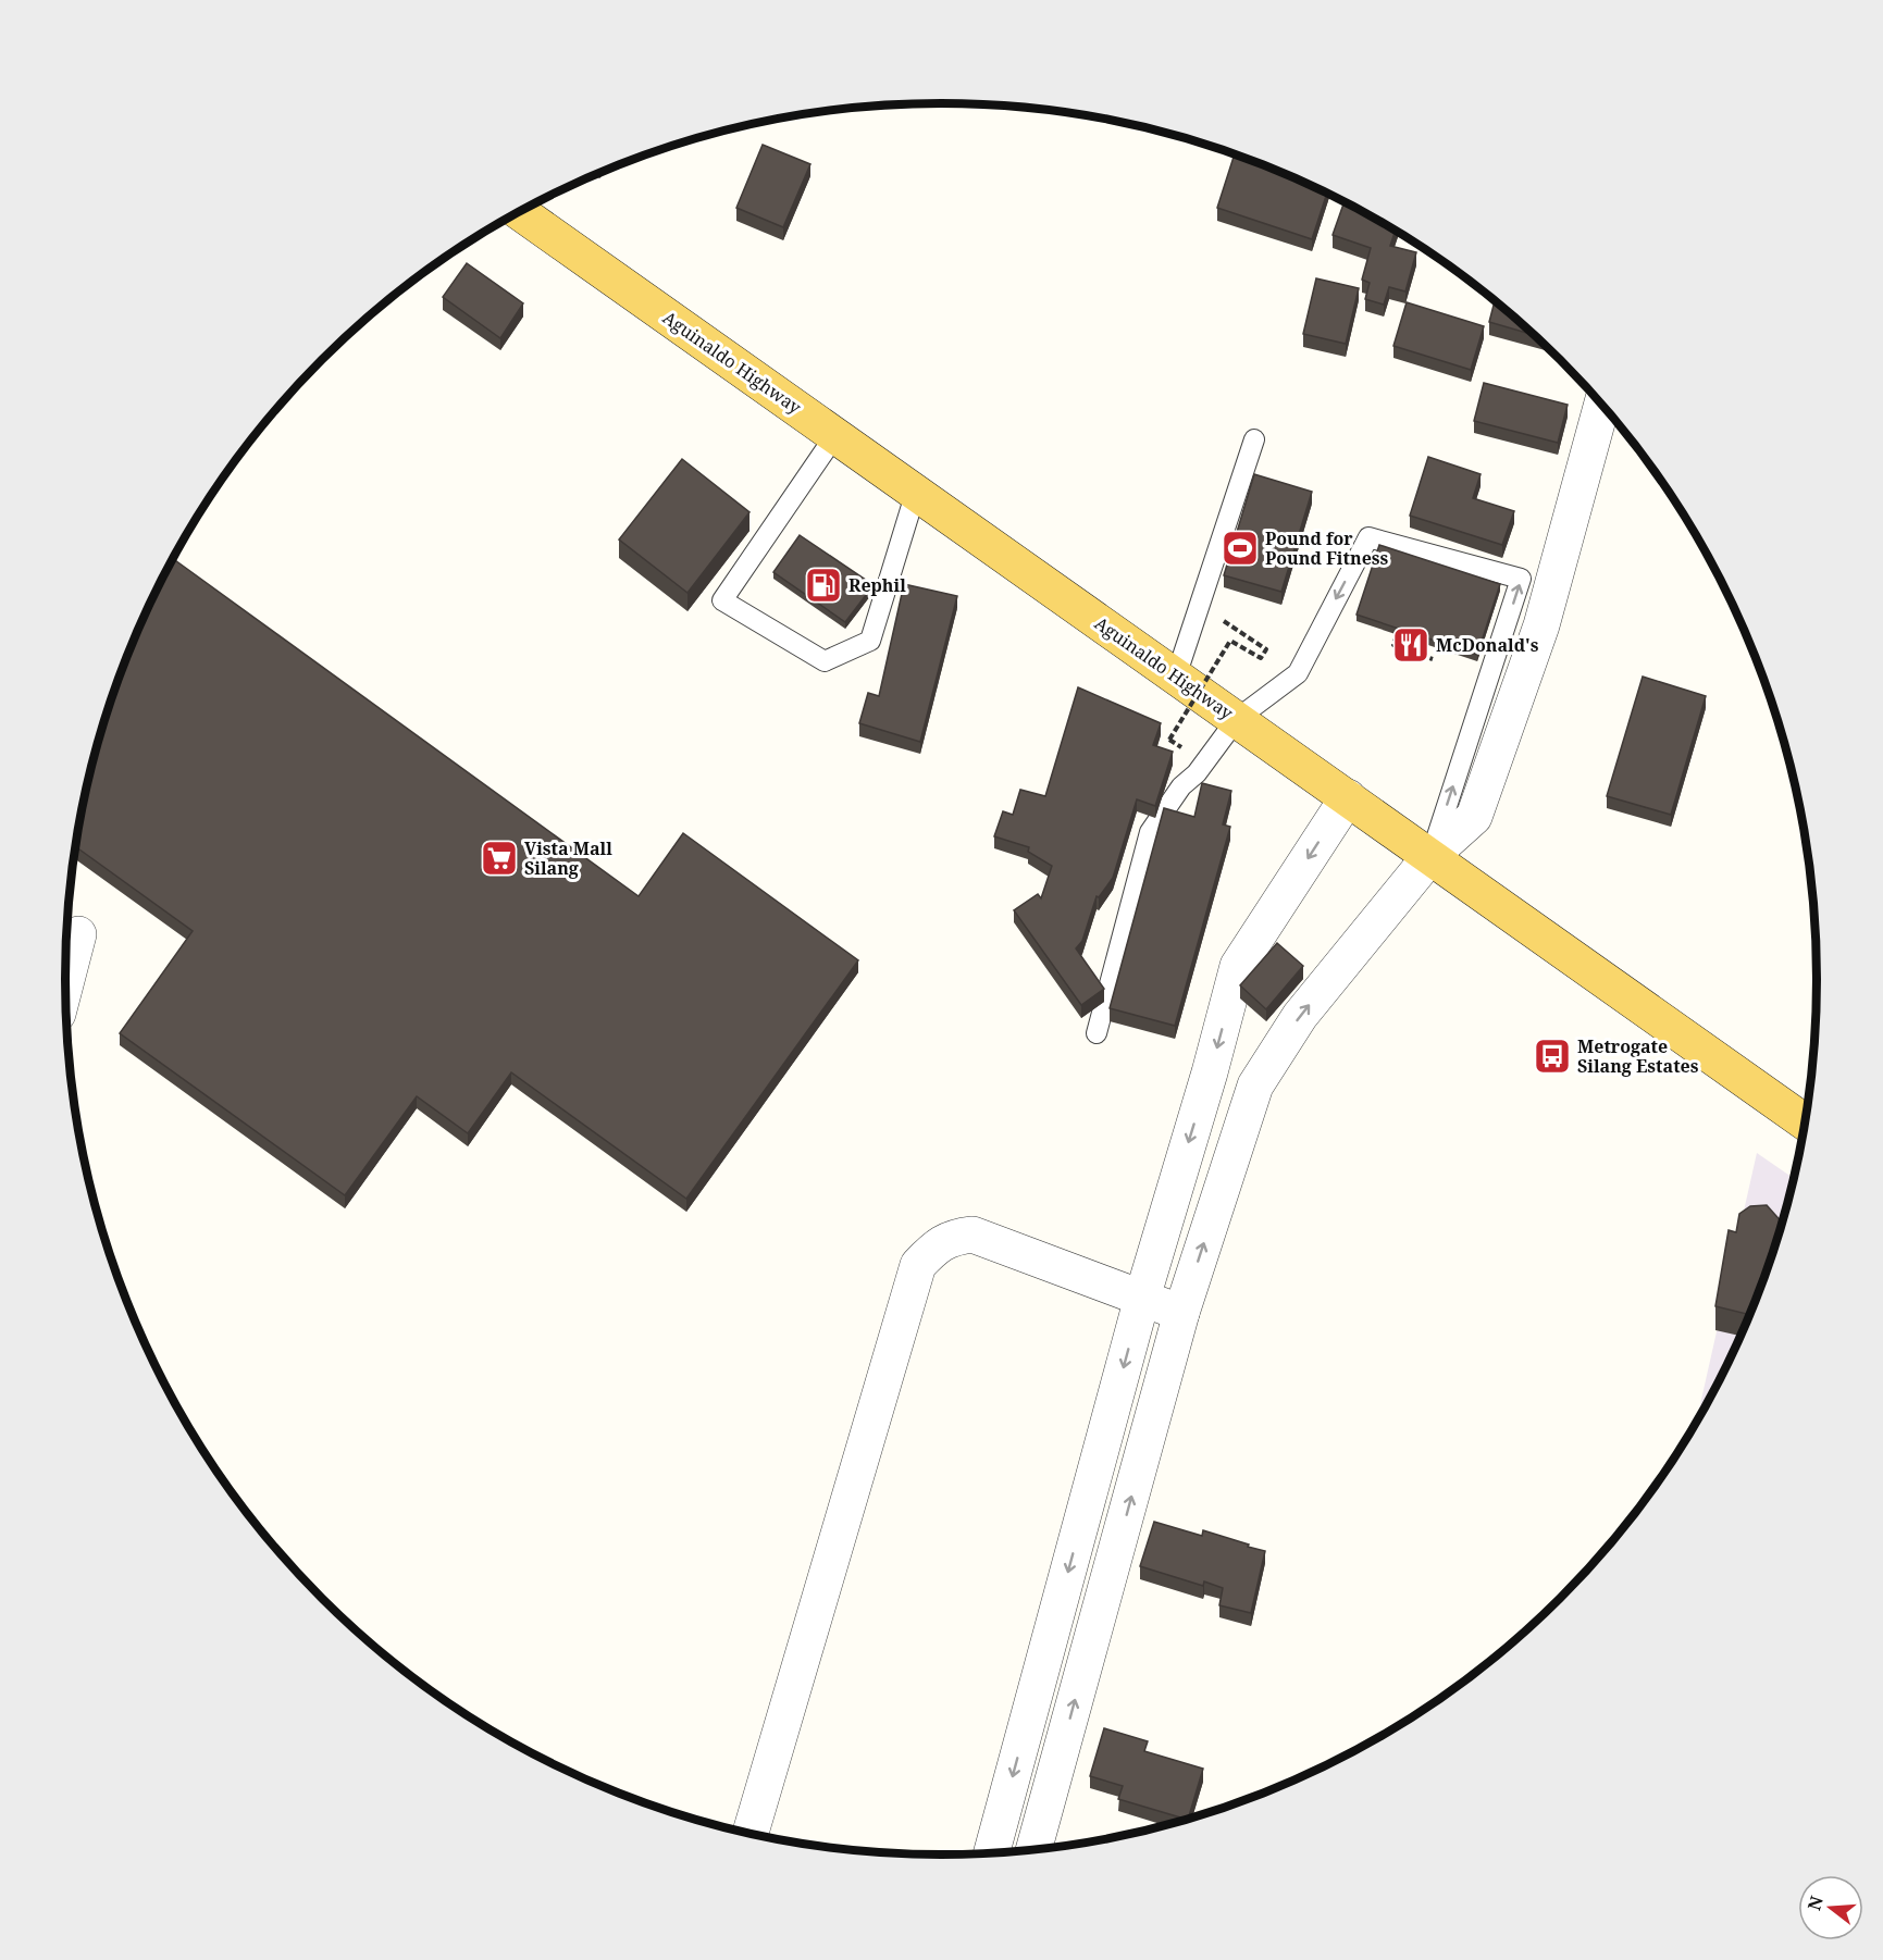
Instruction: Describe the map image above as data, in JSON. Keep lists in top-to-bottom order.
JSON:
{
  "streets": {
    "main road": ["Aguinaldo Highway"]
  },
  "places": {
    "sports": ["Pound for Pound Fitness"],
    "fuel station": ["Rephil"],
    "restaurant": ["McDonald's"],
    "supermarket": ["Vista Mall Silang"],
    "bus stop": ["Metrogate Silang Estates"]
  },
  "north": "left"
}
